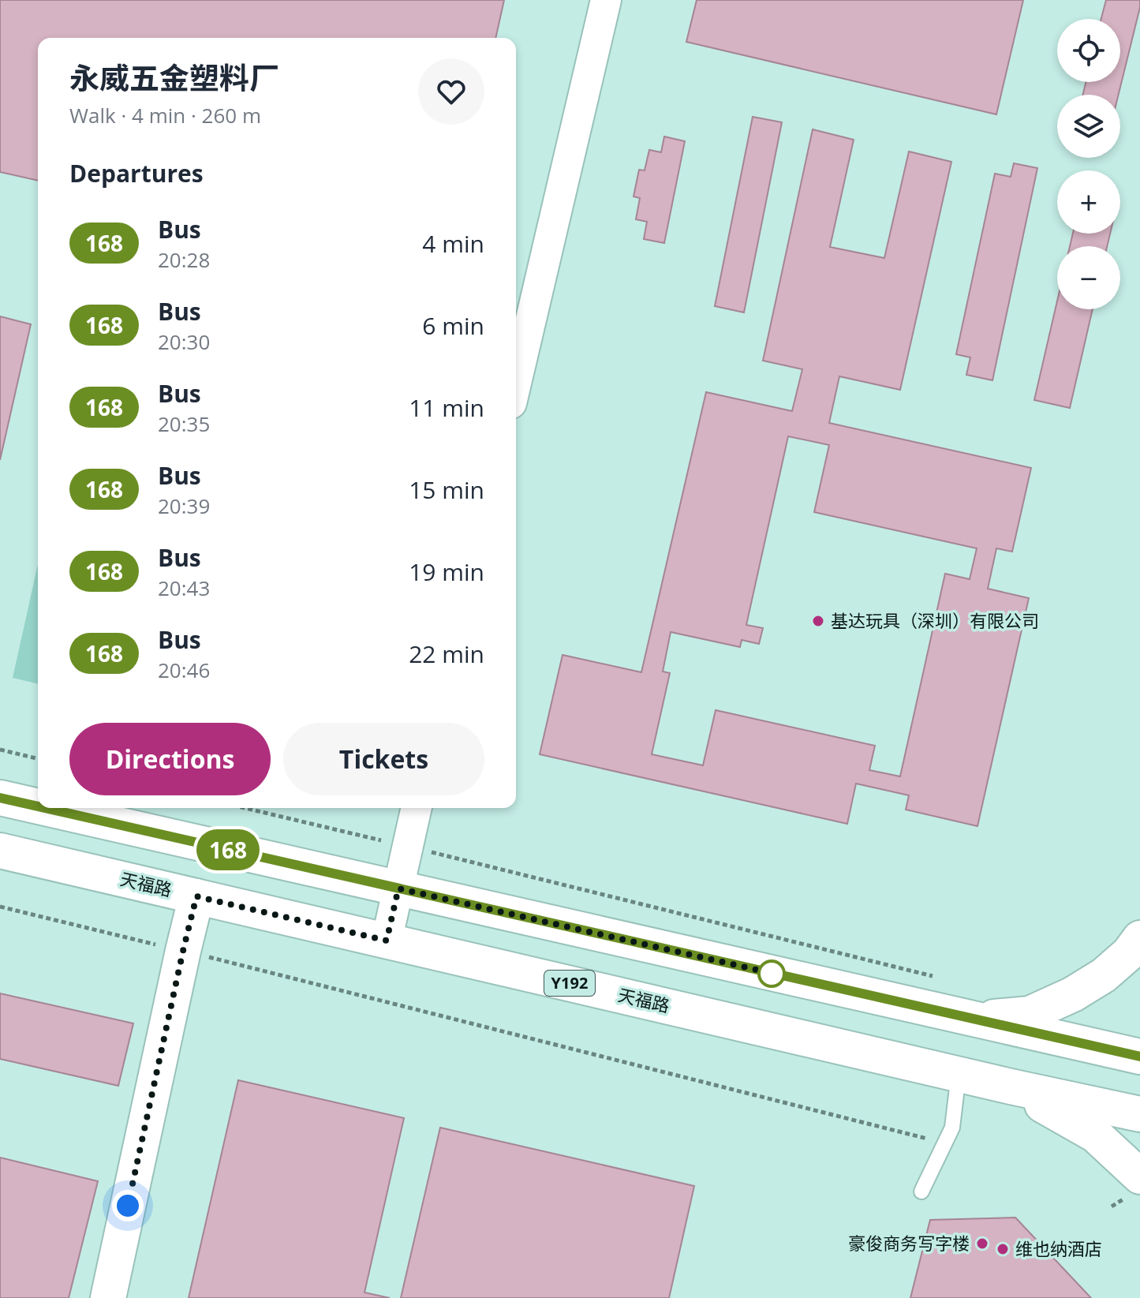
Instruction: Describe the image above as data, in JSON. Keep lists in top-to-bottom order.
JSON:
{
  "streets": {
    "main road": ["天福路", "Y192"]
  },
  "places": ["基达玩具（深圳）有限公司", "豪俊商务写字楼", "维也纳酒店"],
  "lines": ["bus line 168"],
  "page": {
    "on_map": "168",
    "map_buttons": ["+", "−"],
    "heading": [
      ["永威五金塑料厂", "Walk · 4 min · 260 m"],
      "Departures"
    ],
    "list": [
      {
        "mark": "168",
        "name": "Bus",
        "note": "20:28",
        "value": "4 min"
      },
      {
        "mark": "168",
        "name": "Bus",
        "note": "20:30",
        "value": "6 min"
      },
      {
        "mark": "168",
        "name": "Bus",
        "note": "20:35",
        "value": "11 min"
      },
      {
        "mark": "168",
        "name": "Bus",
        "note": "20:39",
        "value": "15 min"
      },
      {
        "mark": "168",
        "name": "Bus",
        "note": "20:43",
        "value": "19 min"
      },
      {
        "mark": "168",
        "name": "Bus",
        "note": "20:46",
        "value": "22 min"
      }
    ],
    "buttons": ["Directions", "Tickets"]
  }
}
